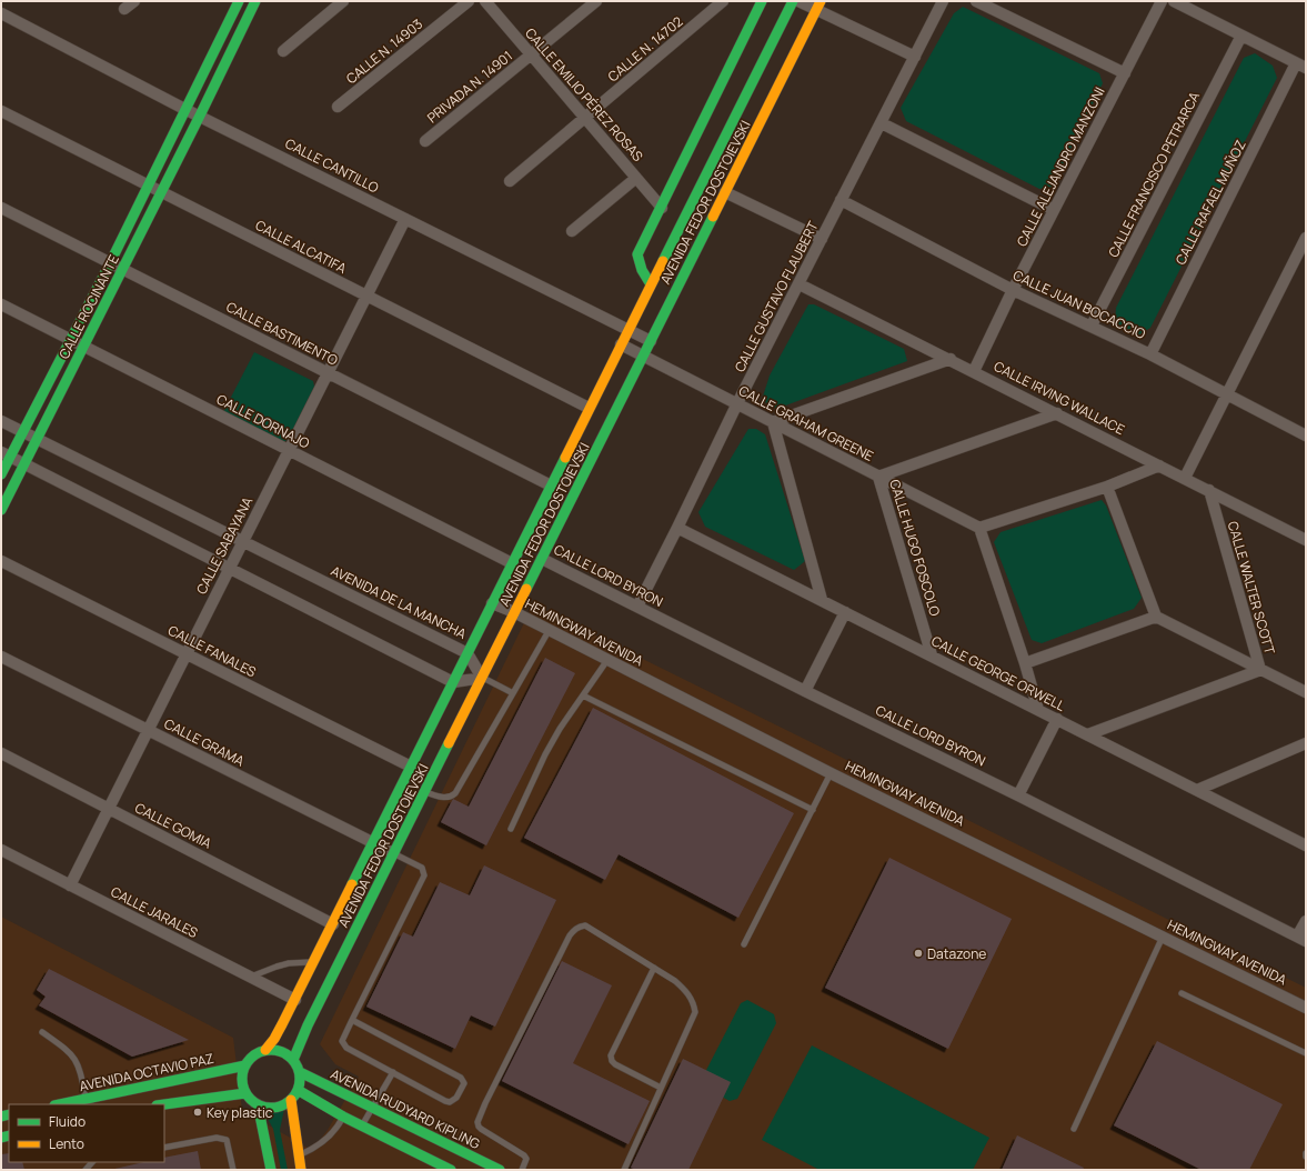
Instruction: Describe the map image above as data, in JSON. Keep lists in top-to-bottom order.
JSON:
{
  "streets": {
    "main road": [
      "AVENIDA FEDOR DOSTOIEVSKI",
      "CALLE ROCINANTE",
      "AVENIDA OCTAVIO PAZ",
      "AVENIDA RUDYARD KIPLING"
    ],
    "street": [
      "CALLE N. 14702",
      "CALLE N. 14903",
      "PRIVADA N. 14901",
      "CALLE EMILIO PÉREZ ROSAS",
      "CALLE CANTILLO",
      "CALLE ALEJANDRO MANZONI",
      "CALLE FRANCISCO PETRARCA",
      "CALLE RAFAEL MUÑOZ",
      "CALLE ALCATIFA",
      "CALLE GUSTAVO FLAUBERT",
      "CALLE JUAN BOCACCIO",
      "CALLE BASTIMENTO",
      "CALLE IRVING WALLACE",
      "CALLE DORNAJO",
      "CALLE GRAHAM GREENE",
      "CALLE SABAYANA",
      "CALLE HUGO FOSCOLO",
      "CALLE LORD BYRON",
      "CALLE WALTER SCOTT",
      "AVENIDA DE LA MANCHA",
      "HEMINGWAY AVENIDA",
      "CALLE FANALES",
      "CALLE GEORGE ORWELL",
      "CALLE GRAMA",
      "CALLE GOMIA",
      "CALLE JARALES"
    ]
  },
  "crossings": [
    ["CALLE N. 14702", "CALLE EMILIO PÉREZ ROSAS"],
    ["PRIVADA N. 14901", "CALLE EMILIO PÉREZ ROSAS"],
    ["CALLE CANTILLO", "AVENIDA FEDOR DOSTOIEVSKI"],
    ["CALLE CANTILLO", "CALLE ROCINANTE"],
    ["CALLE CANTILLO", "CALLE SABAYANA"],
    ["CALLE ALEJANDRO MANZONI", "CALLE JUAN BOCACCIO"],
    ["CALLE ALEJANDRO MANZONI", "CALLE IRVING WALLACE"],
    ["CALLE FRANCISCO PETRARCA", "CALLE JUAN BOCACCIO"],
    ["AVENIDA FEDOR DOSTOIEVSKI", "CALLE ALCATIFA"],
    ["AVENIDA FEDOR DOSTOIEVSKI", "CALLE BASTIMENTO"],
    ["AVENIDA FEDOR DOSTOIEVSKI", "CALLE DORNAJO"],
    ["AVENIDA FEDOR DOSTOIEVSKI", "CALLE GRAHAM GREENE"],
    ["AVENIDA FEDOR DOSTOIEVSKI", "CALLE LORD BYRON"],
    ["AVENIDA FEDOR DOSTOIEVSKI", "AVENIDA DE LA MANCHA"],
    ["AVENIDA FEDOR DOSTOIEVSKI", "HEMINGWAY AVENIDA"],
    ["AVENIDA FEDOR DOSTOIEVSKI", "CALLE FANALES"],
    ["AVENIDA FEDOR DOSTOIEVSKI", "CALLE GRAMA"],
    ["AVENIDA FEDOR DOSTOIEVSKI", "CALLE GOMIA"],
    ["AVENIDA FEDOR DOSTOIEVSKI", "CALLE JARALES"],
    ["AVENIDA FEDOR DOSTOIEVSKI", "AVENIDA OCTAVIO PAZ"],
    ["AVENIDA FEDOR DOSTOIEVSKI", "AVENIDA RUDYARD KIPLING"],
    ["CALLE RAFAEL MUÑOZ", "CALLE JUAN BOCACCIO"],
    ["CALLE ALCATIFA", "CALLE ROCINANTE"],
    ["CALLE ALCATIFA", "CALLE SABAYANA"],
    ["CALLE GUSTAVO FLAUBERT", "CALLE JUAN BOCACCIO"],
    ["CALLE GUSTAVO FLAUBERT", "CALLE IRVING WALLACE"],
    ["CALLE GUSTAVO FLAUBERT", "CALLE GRAHAM GREENE"],
    ["CALLE GUSTAVO FLAUBERT", "CALLE LORD BYRON"],
    ["CALLE GUSTAVO FLAUBERT", "CALLE GEORGE ORWELL"],
    ["CALLE ROCINANTE", "CALLE BASTIMENTO"],
    ["CALLE ROCINANTE", "CALLE DORNAJO"],
    ["CALLE ROCINANTE", "AVENIDA DE LA MANCHA"],
    ["CALLE BASTIMENTO", "CALLE SABAYANA"],
    ["CALLE IRVING WALLACE", "CALLE HUGO FOSCOLO"],
    ["CALLE IRVING WALLACE", "CALLE WALTER SCOTT"],
    ["CALLE DORNAJO", "CALLE SABAYANA"],
    ["CALLE GRAHAM GREENE", "CALLE HUGO FOSCOLO"],
    ["CALLE SABAYANA", "AVENIDA DE LA MANCHA"],
    ["CALLE SABAYANA", "CALLE FANALES"],
    ["CALLE SABAYANA", "CALLE GRAMA"],
    ["CALLE SABAYANA", "CALLE GOMIA"],
    ["CALLE SABAYANA", "CALLE JARALES"],
    ["CALLE HUGO FOSCOLO", "CALLE GEORGE ORWELL"],
    ["CALLE WALTER SCOTT", "CALLE GEORGE ORWELL"],
    ["AVENIDA OCTAVIO PAZ", "AVENIDA RUDYARD KIPLING"]
  ],
  "places": ["Datazone", "Key plastic"],
  "legend": ["Fluido", "Lento"]
}
